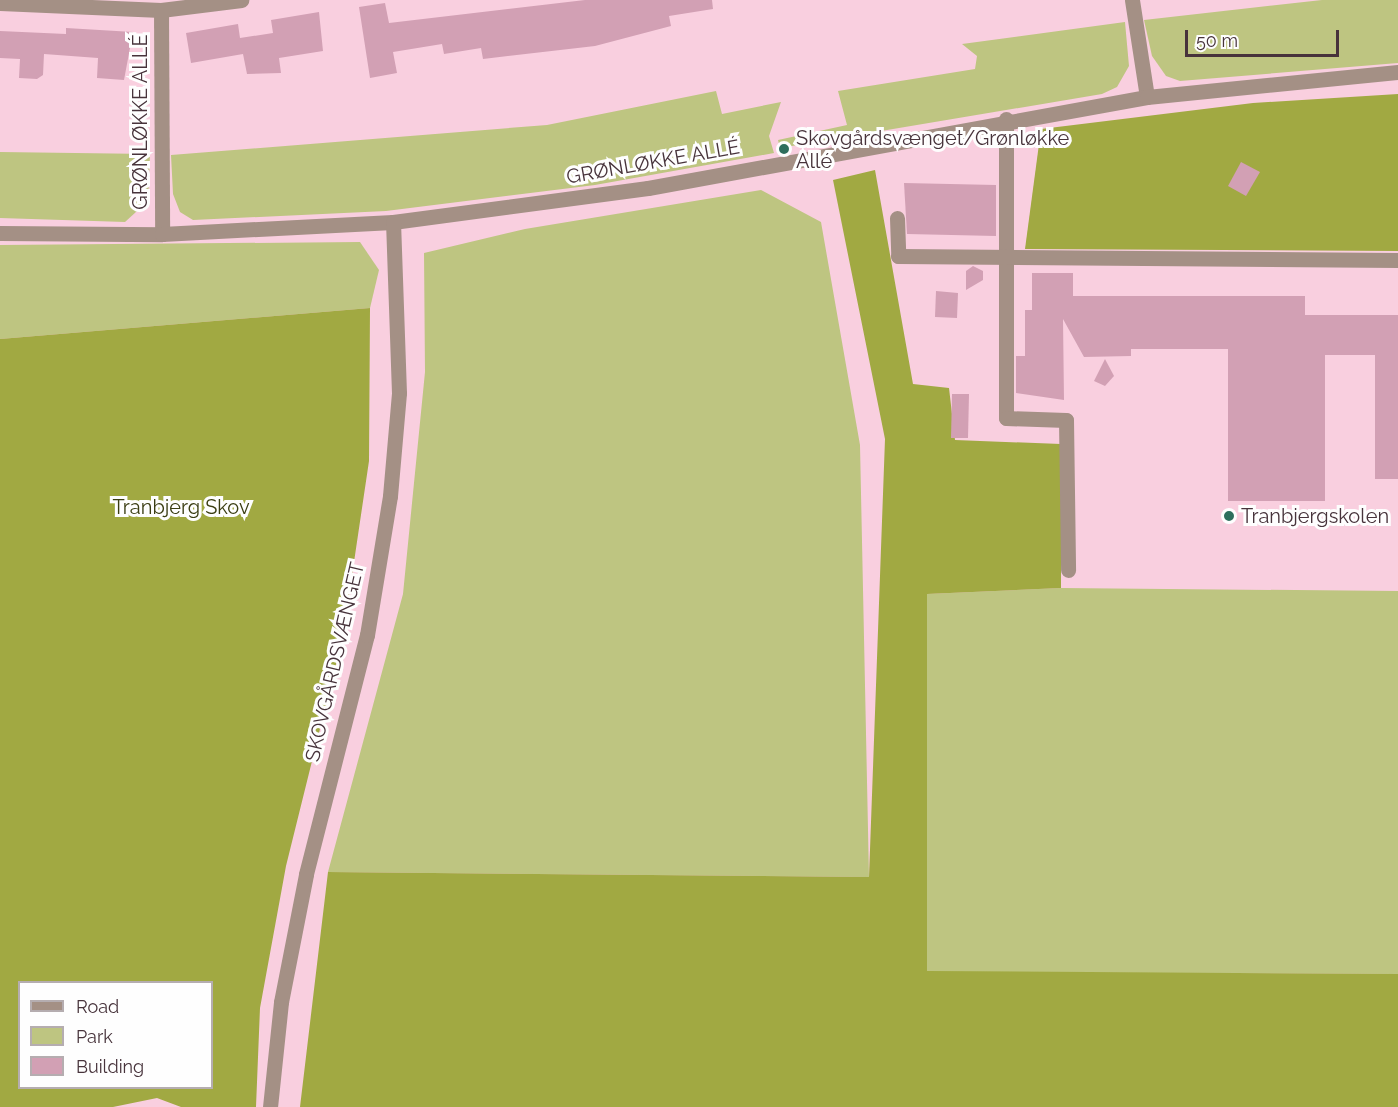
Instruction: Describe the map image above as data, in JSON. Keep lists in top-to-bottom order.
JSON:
{
  "streets": {
    "street": ["GRØNLØKKE ALLÉ", "SKOVGÅRDSVÆNGET"]
  },
  "crossings": [
    ["GRØNLØKKE ALLÉ", "SKOVGÅRDSVÆNGET"]
  ],
  "parks": ["Tranbjerg Skov"],
  "places": ["Skovgårdsvænget/Grønløkke Allé", "Tranbjergskolen"],
  "legend": ["Road", "Park", "Building"],
  "scale_bar": "50 m"
}
